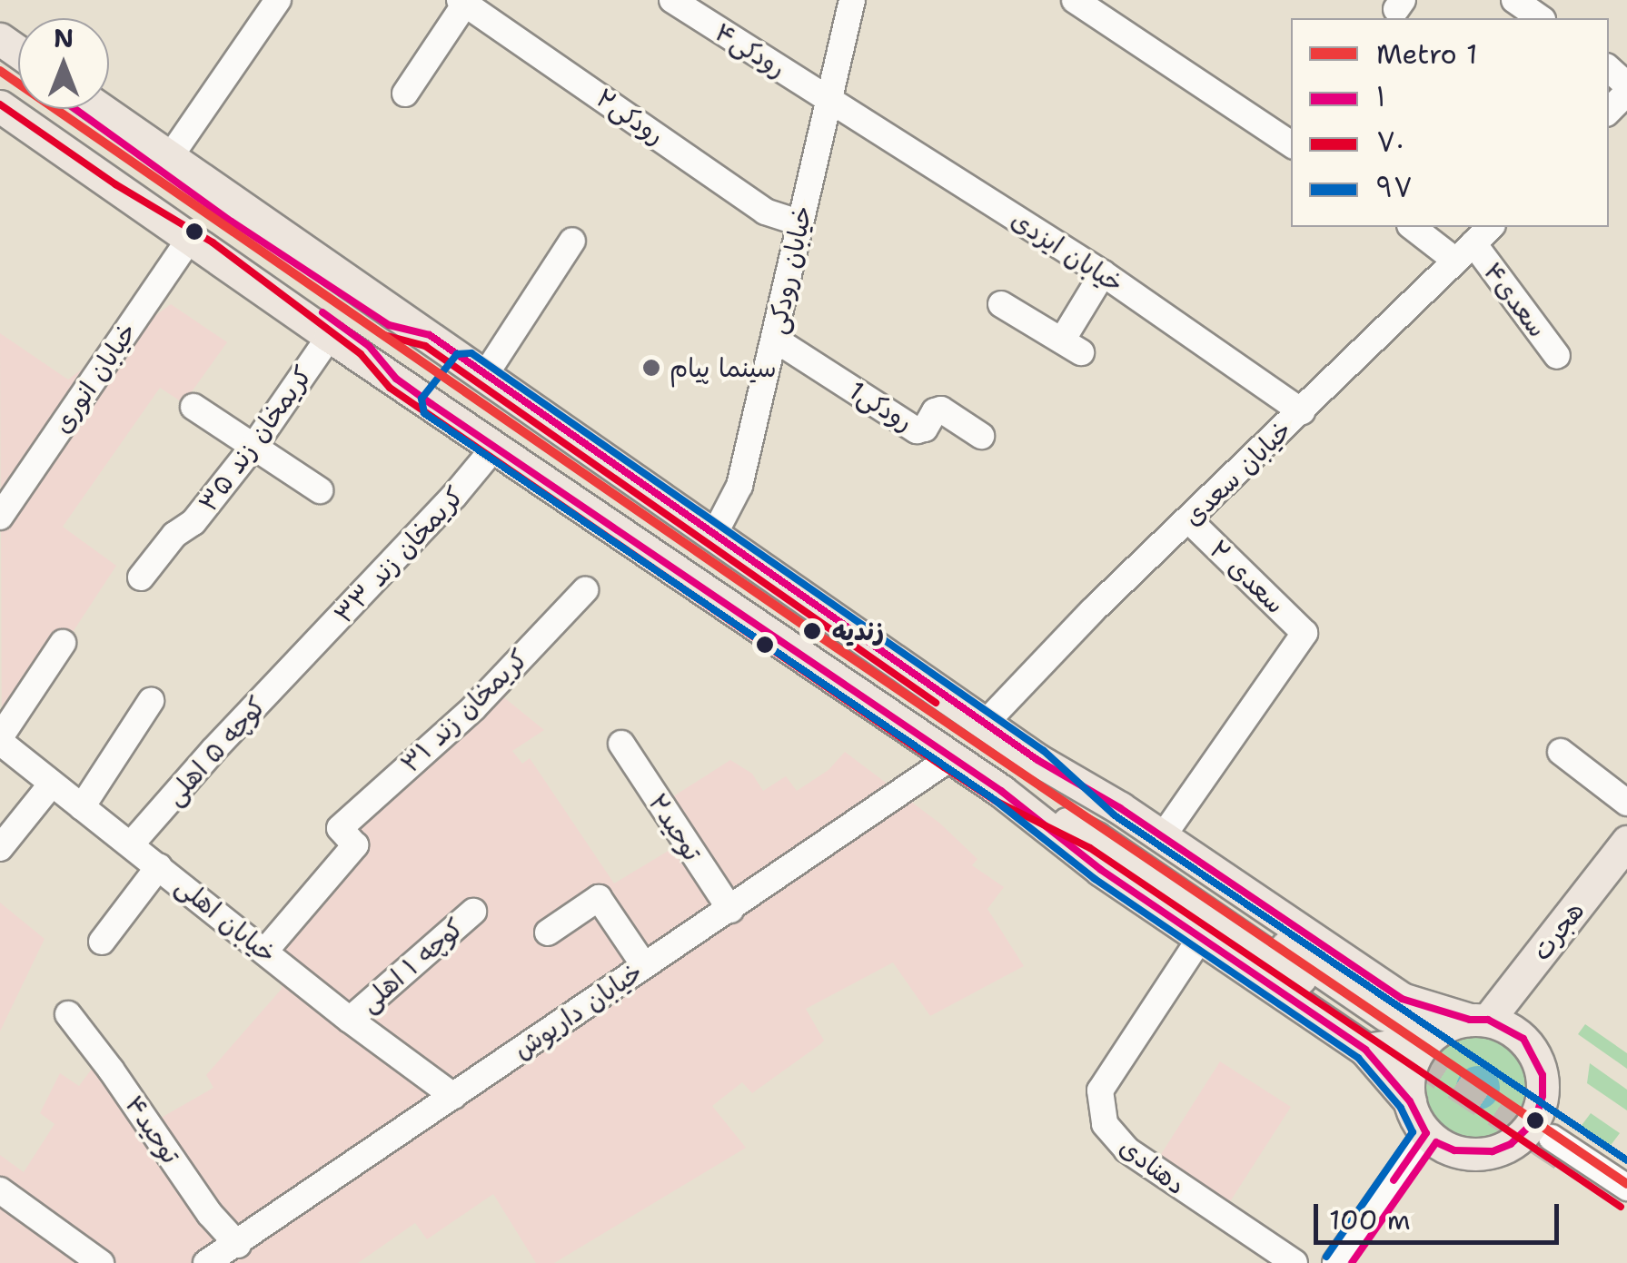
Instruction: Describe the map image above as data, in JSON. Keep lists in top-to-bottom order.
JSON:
{
  "streets": {
    "main road": ["هجرت"],
    "street": [
      "رودکی۴",
      "رودکی۲",
      "خیابان ایزدی",
      "خیابان رودکی",
      "سعدی۴",
      "خیابان انوری",
      "1رودکی",
      "کریمخان زند ۳۵",
      "خیابان سعدی",
      "کریمخان زند ۳۳",
      "سعدی ۲",
      "کریمخان زند ۳۱",
      "کوچه ۵ اهلی",
      "توحید۲",
      "خیابان اهلی",
      "کوچه ۱ اهلی",
      "خیابان داریوش",
      "توحید۴",
      "دهنادی"
    ]
  },
  "crossings": [
    ["رودکی۴", "خیابان ایزدی"],
    ["رودکی۴", "خیابان رودکی"],
    ["رودکی۲", "خیابان رودکی"],
    ["خیابان ایزدی", "خیابان رودکی"],
    ["خیابان ایزدی", "خیابان سعدی"],
    ["خیابان رودکی", "1رودکی"],
    ["سعدی۴", "خیابان سعدی"],
    ["خیابان سعدی", "سعدی ۲"],
    ["کریمخان زند ۳۳", "کوچه ۵ اهلی"],
    ["کریمخان زند ۳۱", "خیابان اهلی"],
    ["کوچه ۵ اهلی", "خیابان اهلی"],
    ["توحید۲", "خیابان داریوش"],
    ["خیابان اهلی", "کوچه ۱ اهلی"],
    ["خیابان اهلی", "خیابان داریوش"],
    ["خیابان داریوش", "توحید۴"]
  ],
  "places": ["سینما پیام", "زندیه"],
  "lines": [
    "metro line 1",
    "transit line ۷۰",
    "transit line ۱",
    "transit line ۹۷"
  ],
  "legend": [
    "Metro 1",
    "۱",
    "۷۰",
    "۹۷"
  ],
  "scale_bar": "100 m",
  "north": "top"
}
